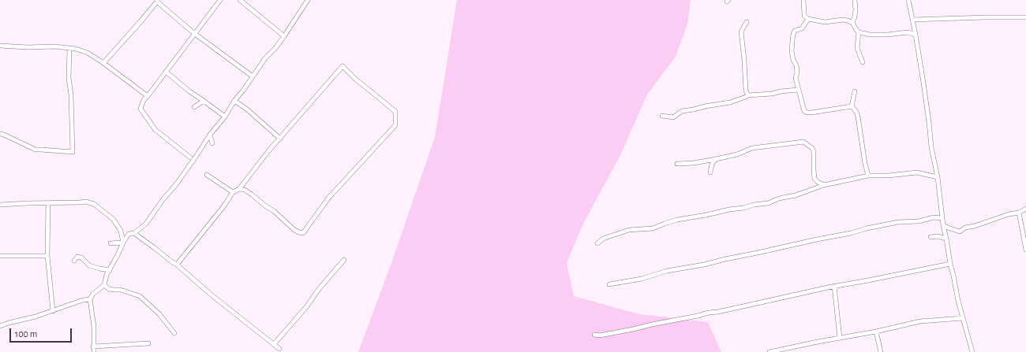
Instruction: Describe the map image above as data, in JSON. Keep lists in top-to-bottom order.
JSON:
{
  "scale_bar": "100 m"
}
